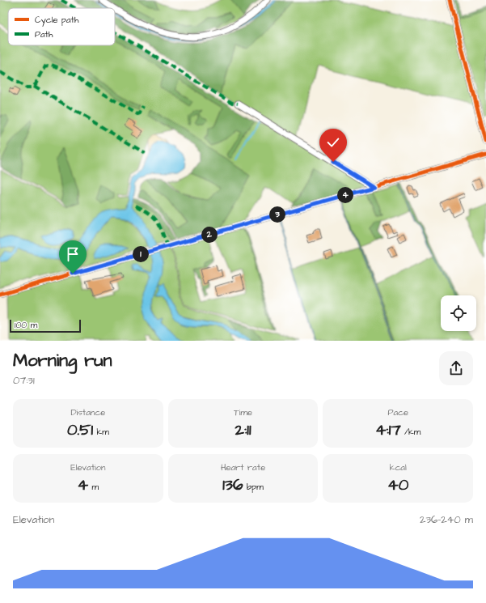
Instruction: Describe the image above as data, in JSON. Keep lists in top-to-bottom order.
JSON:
{
  "legend": ["Cycle path", "Path"],
  "scale_bar": "100 m",
  "page": {
    "pins": [
      "4",
      "3",
      "2",
      "1"
    ],
    "scale": "100 m",
    "heading": ["Morning run", "07:31"],
    "stats": [
      ["Distance", "0.51 km"],
      ["Time", "2:11"],
      ["Pace", "4:17 /km"],
      ["Elevation", "4 m"],
      ["Heart rate", "136 bpm"],
      ["kcal", "40"]
    ],
    "chart": ["Elevation", "236–240 m"]
  }
}
